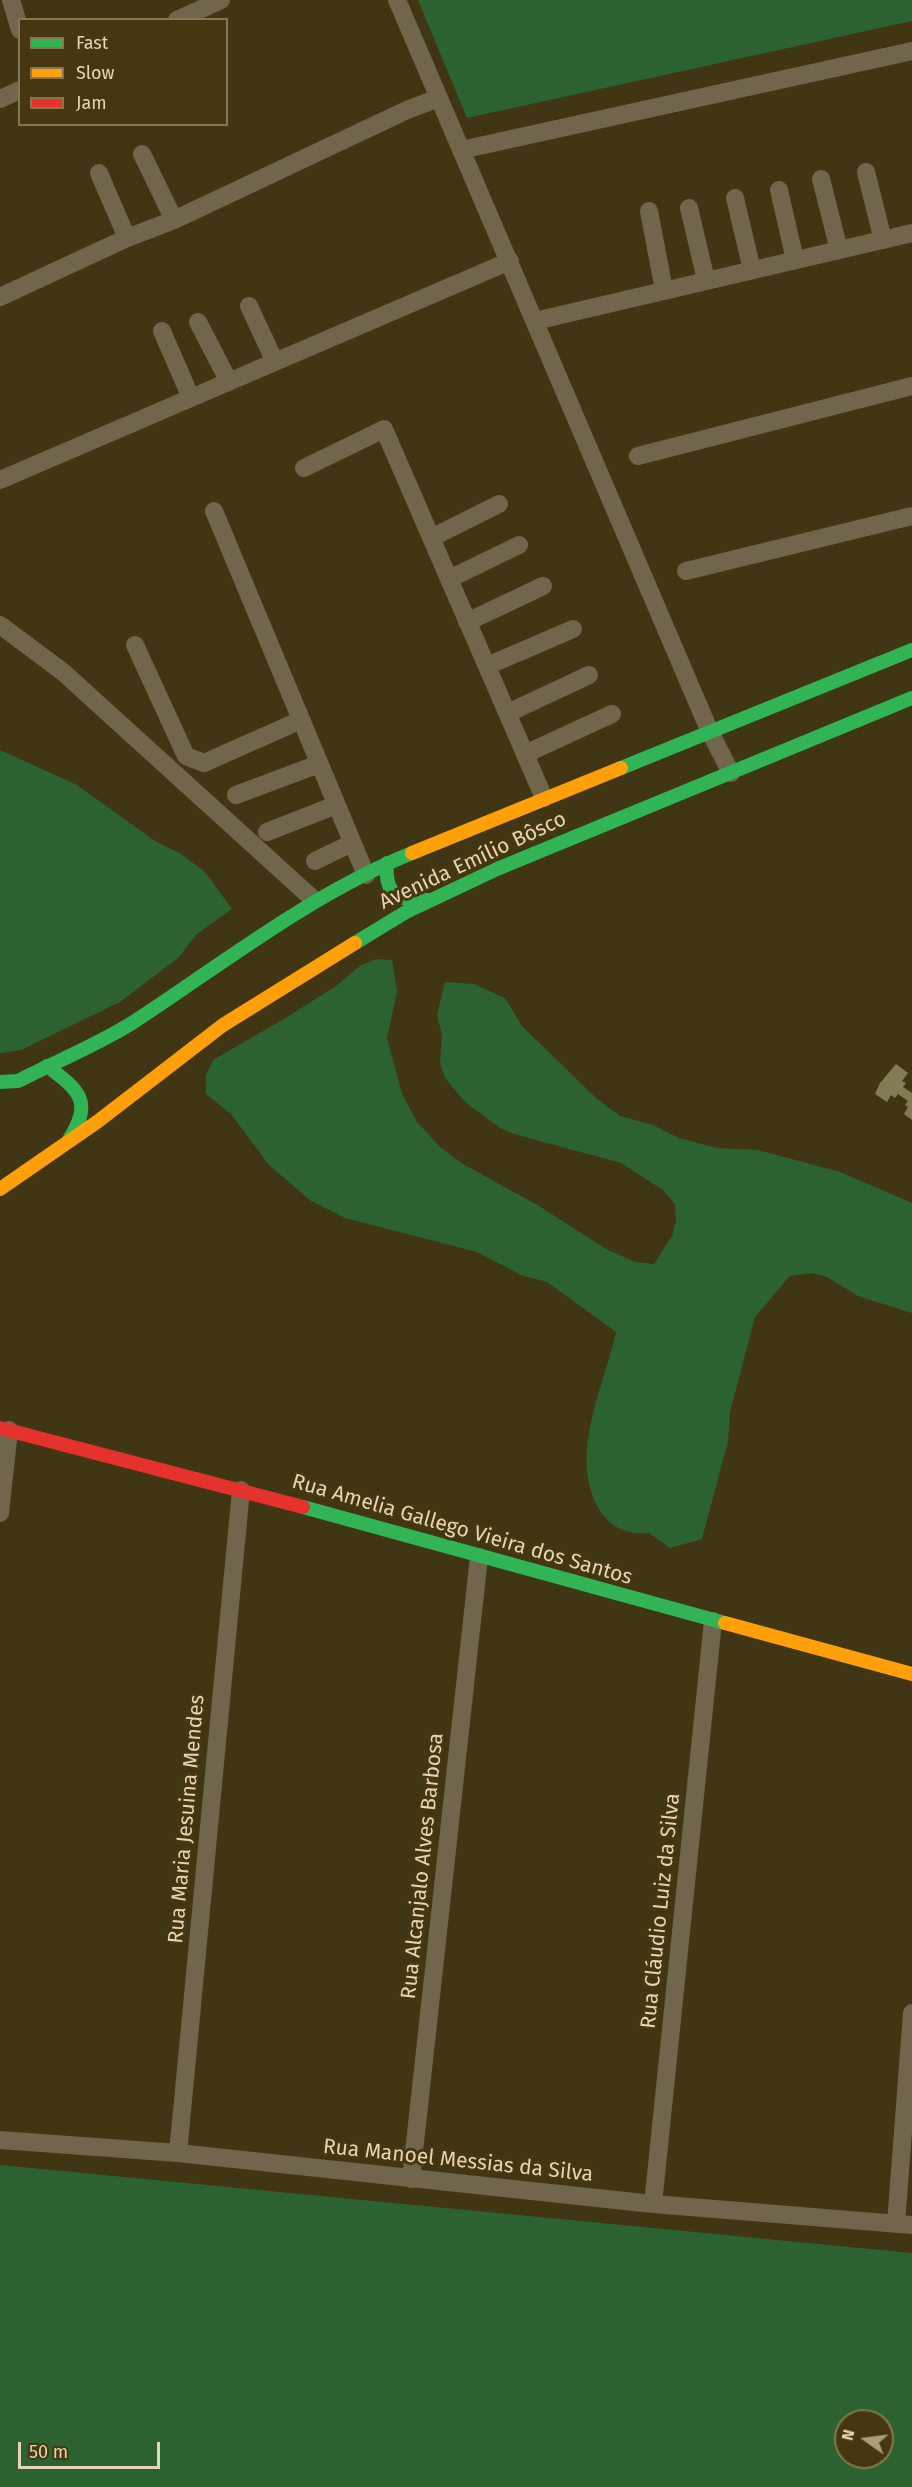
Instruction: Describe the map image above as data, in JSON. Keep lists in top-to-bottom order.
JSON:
{
  "streets": {
    "main road": ["Avenida Emílio Bôsco", "Rua Amelia Gallego Vieira dos Santos"],
    "street": [
      "Rua Maria Jesuina Mendes",
      "Rua Alcanjalo Alves Barbosa",
      "Rua Cláudio Luiz da Silva",
      "Rua Manoel Messias da Silva"
    ]
  },
  "crossings": [
    ["Rua Amelia Gallego Vieira dos Santos", "Rua Maria Jesuina Mendes"],
    ["Rua Amelia Gallego Vieira dos Santos", "Rua Alcanjalo Alves Barbosa"],
    ["Rua Amelia Gallego Vieira dos Santos", "Rua Cláudio Luiz da Silva"],
    ["Rua Maria Jesuina Mendes", "Rua Manoel Messias da Silva"],
    ["Rua Alcanjalo Alves Barbosa", "Rua Manoel Messias da Silva"],
    ["Rua Cláudio Luiz da Silva", "Rua Manoel Messias da Silva"]
  ],
  "legend": ["Fast", "Slow", "Jam"],
  "scale_bar": "50 m",
  "north": "left"
}
